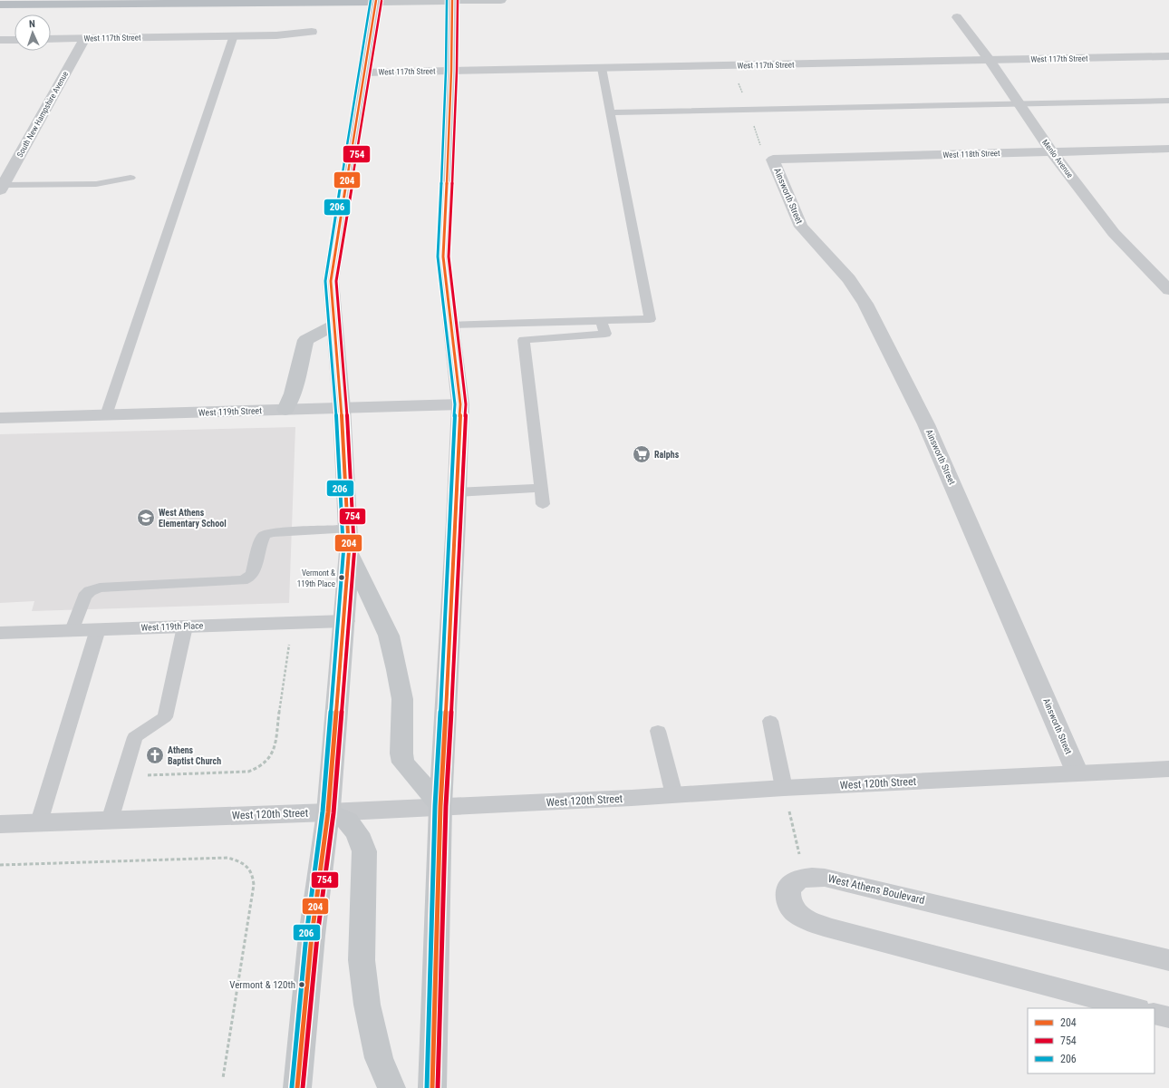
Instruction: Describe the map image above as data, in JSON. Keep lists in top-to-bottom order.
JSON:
{
  "streets": {
    "street": [
      "West 117th Street",
      "South New Hampshire Avenue",
      "West 118th Street",
      "Menlo Avenue",
      "Ainsworth Street",
      "West 119th Street",
      "West 119th Place",
      "West 120th Street",
      "West Athens Boulevard"
    ]
  },
  "crossings": [
    ["West 117th Street", "South New Hampshire Avenue"],
    ["West 117th Street", "Menlo Avenue"],
    ["West 118th Street", "Menlo Avenue"],
    ["West 118th Street", "Ainsworth Street"],
    ["Ainsworth Street", "West 120th Street"]
  ],
  "places": {
    "supermarket": ["Ralphs"],
    "school or university": ["West Athens Elementary School"],
    "other": ["Vermont & 119th Place", "Vermont & 120th"],
    "church": ["Athens Baptist Church"]
  },
  "lines": ["transit line 204", "transit line 754", "transit line 206"],
  "legend": ["204", "754", "206"],
  "north": "top"
}
